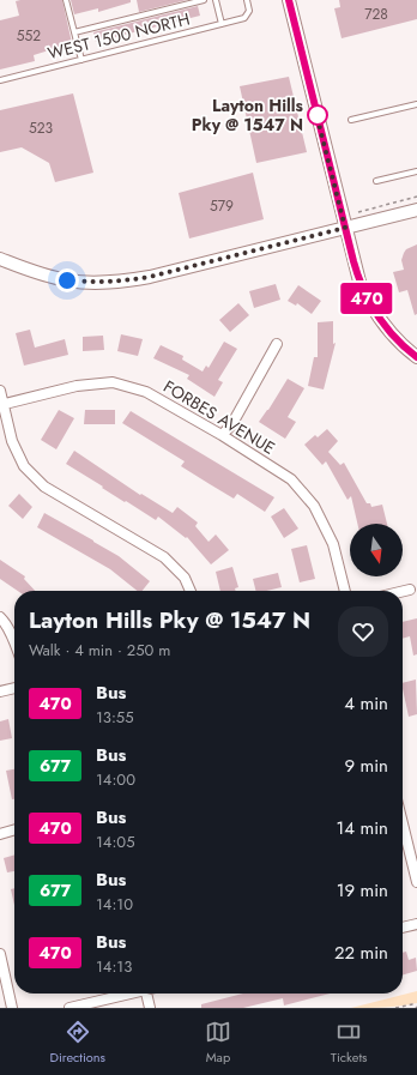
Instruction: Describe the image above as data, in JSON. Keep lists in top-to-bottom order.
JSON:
{
  "streets": {
    "street": ["FORBES AVENUE"],
    "lane": ["WEST 1500 NORTH"]
  },
  "places": ["Layton Hills Pky @ 1547 N"],
  "lines": ["bus line 470"],
  "house_numbers": [
    "728",
    "552",
    "523",
    "579"
  ],
  "north": "bottom",
  "page": {
    "on_map": "470",
    "heading": ["Layton Hills Pky @ 1547 N", "Walk · 4 min · 250 m"],
    "list": [
      {
        "mark": "470",
        "name": "Bus",
        "note": "13:55",
        "value": "4 min"
      },
      {
        "mark": "677",
        "name": "Bus",
        "note": "14:00",
        "value": "9 min"
      },
      {
        "mark": "470",
        "name": "Bus",
        "note": "14:05",
        "value": "14 min"
      },
      {
        "mark": "677",
        "name": "Bus",
        "note": "14:10",
        "value": "19 min"
      },
      {
        "mark": "470",
        "name": "Bus",
        "note": "14:13",
        "value": "22 min"
      }
    ],
    "tabs": ["Directions", "Map", "Tickets"]
  }
}
